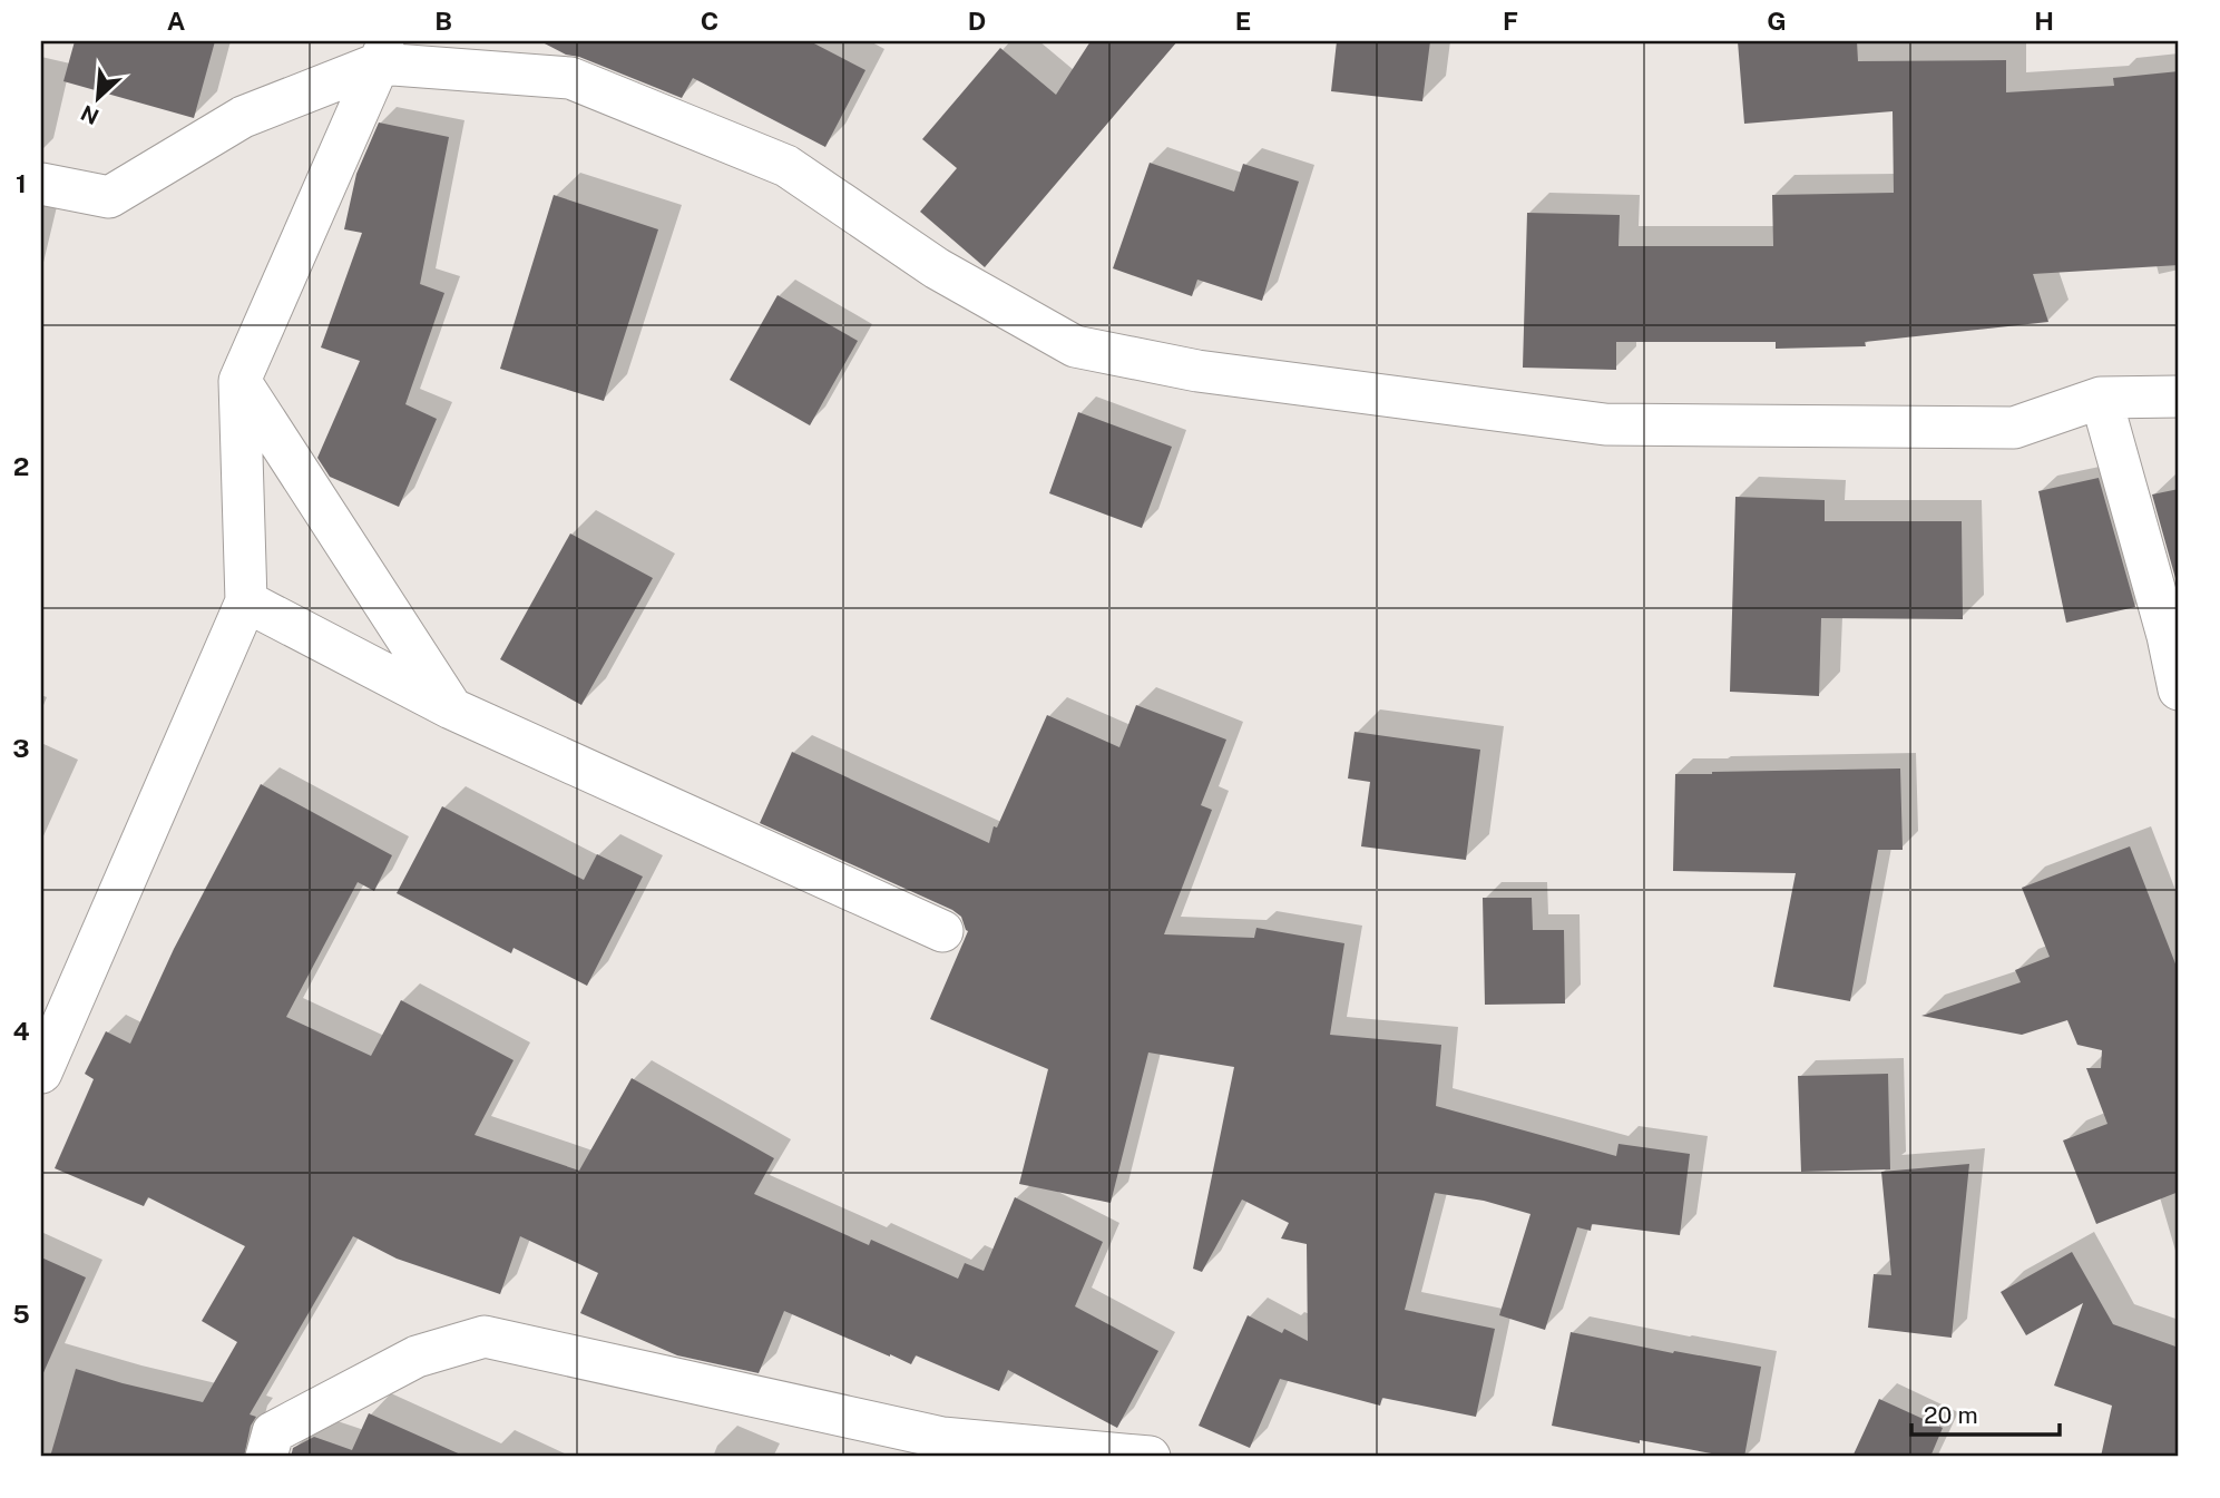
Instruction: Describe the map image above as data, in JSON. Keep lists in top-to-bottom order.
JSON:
{
  "scale_bar": "20 m",
  "north": "bottom left",
  "grid": {
    "columns": [
      "A",
      "B",
      "C",
      "D",
      "E",
      "F",
      "G",
      "H"
    ],
    "rows": [
      "1",
      "2",
      "3",
      "4",
      "5"
    ]
  }
}
